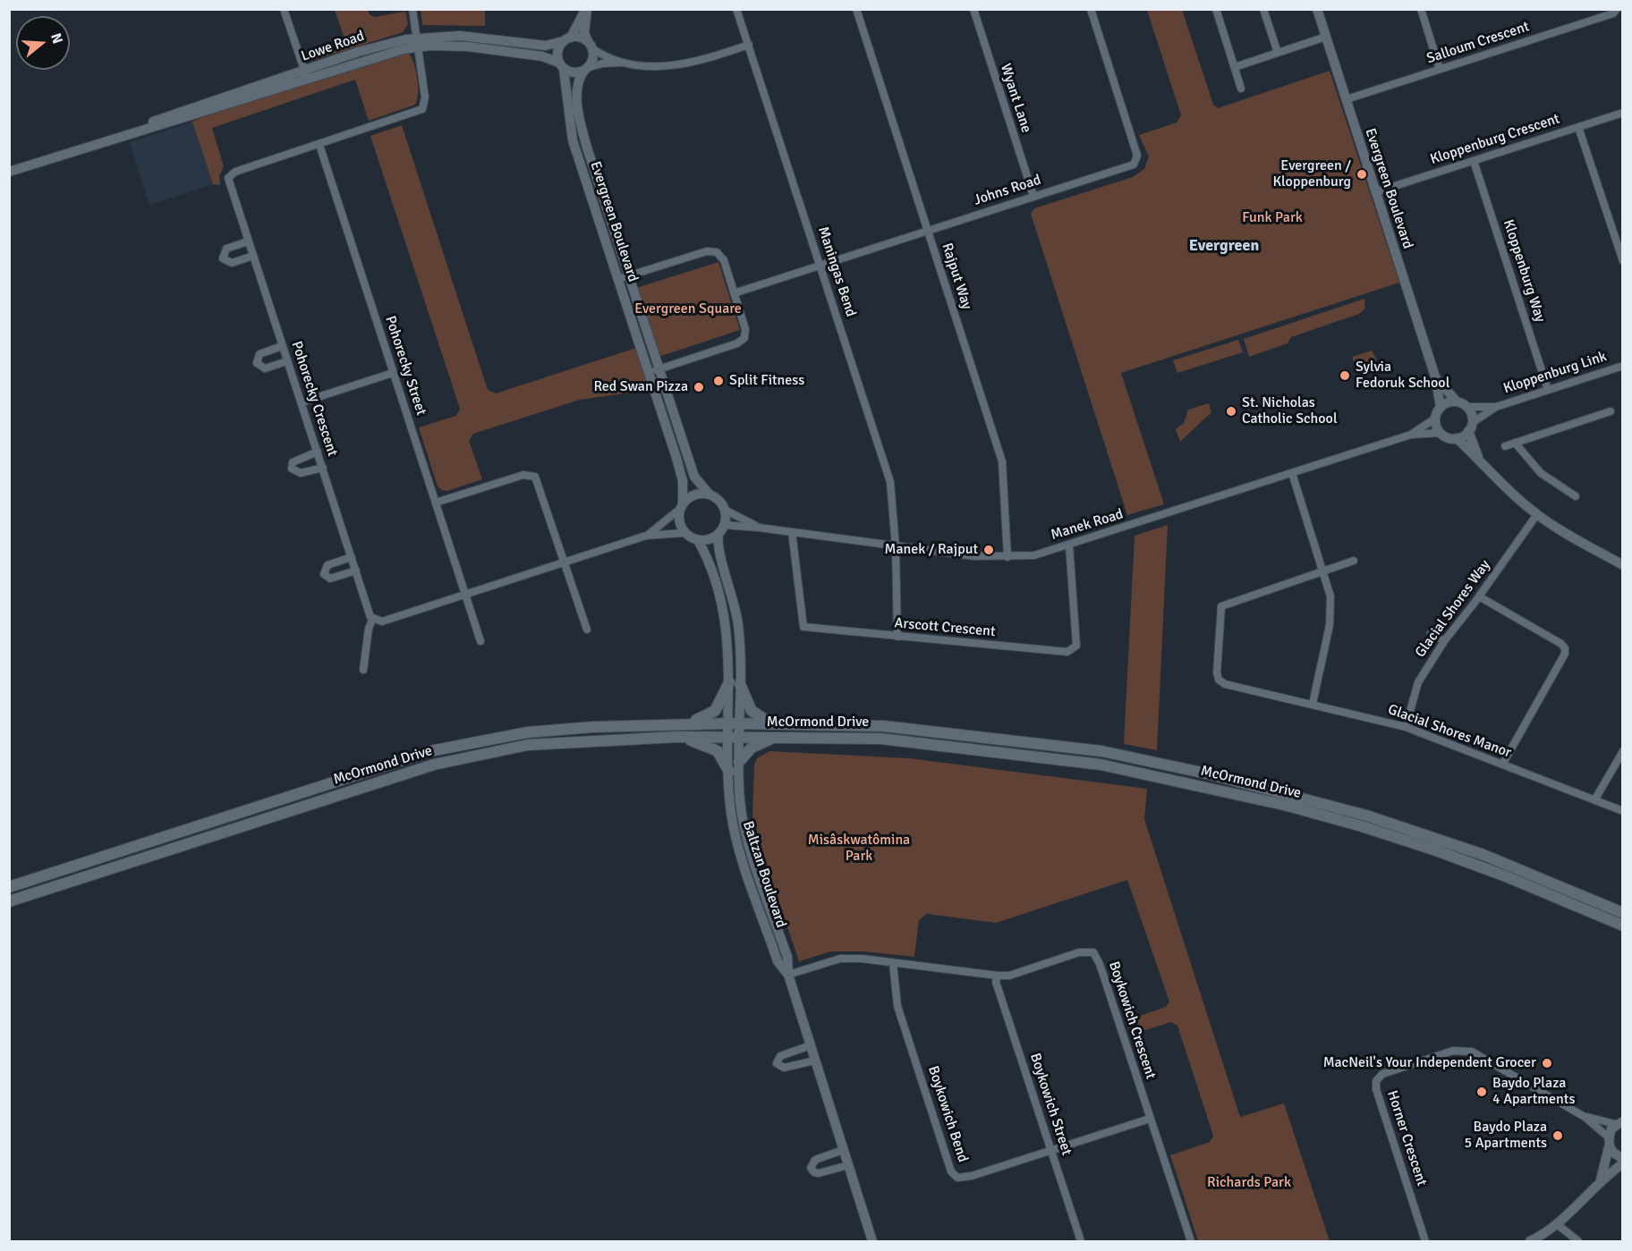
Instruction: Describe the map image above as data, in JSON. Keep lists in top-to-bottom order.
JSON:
{
  "streets": {
    "main road": ["McOrmond Drive"],
    "street": [
      "Salloum Crescent",
      "Lowe Road",
      "Wyant Lane",
      "Kloppenburg Crescent",
      "Evergreen Boulevard",
      "Johns Road",
      "Kloppenburg Way",
      "Maningas Bend",
      "Rajput Way",
      "Pohorecky Street",
      "Kloppenburg Link",
      "Pohorecky Crescent",
      "Manek Road",
      "Glacial Shores Way",
      "Arscott Crescent",
      "Glacial Shores Manor",
      "Baltzan Boulevard",
      "Boykowich Crescent",
      "Boykowich Street",
      "Boykowich Bend",
      "Horner Crescent"
    ]
  },
  "crossings": [
    ["Salloum Crescent", "Evergreen Boulevard"],
    ["Lowe Road", "Evergreen Boulevard"],
    ["Lowe Road", "Pohorecky Crescent"],
    ["Wyant Lane", "Johns Road"],
    ["Kloppenburg Crescent", "Evergreen Boulevard"],
    ["Kloppenburg Crescent", "Kloppenburg Way"],
    ["Evergreen Boulevard", "Kloppenburg Link"],
    ["Evergreen Boulevard", "Manek Road"],
    ["Johns Road", "Maningas Bend"],
    ["Johns Road", "Rajput Way"],
    ["Kloppenburg Way", "Kloppenburg Link"],
    ["Maningas Bend", "Manek Road"],
    ["Maningas Bend", "Arscott Crescent"],
    ["Rajput Way", "Manek Road"],
    ["Pohorecky Street", "Pohorecky Crescent"],
    ["Kloppenburg Link", "Manek Road"],
    ["Manek Road", "Arscott Crescent"],
    ["Glacial Shores Way", "Glacial Shores Manor"],
    ["McOrmond Drive", "Baltzan Boulevard"],
    ["Baltzan Boulevard", "Boykowich Crescent"],
    ["Boykowich Crescent", "Boykowich Street"],
    ["Boykowich Crescent", "Boykowich Bend"],
    ["Boykowich Street", "Boykowich Bend"]
  ],
  "districts": ["Evergreen"],
  "parks": [
    "Funk Park",
    "Evergreen Square",
    "Misâskwatômina Park",
    "Richards Park"
  ],
  "places": [
    "Evergreen / Kloppenburg",
    "Sylvia Fedoruk School",
    "Split Fitness",
    "Red Swan Pizza",
    "St. Nicholas Catholic School",
    "Manek / Rajput",
    "MacNeil's Your Independent Grocer",
    "Baydo Plaza 4 Apartments",
    "Baydo Plaza 5 Apartments"
  ],
  "north": "right"
}
